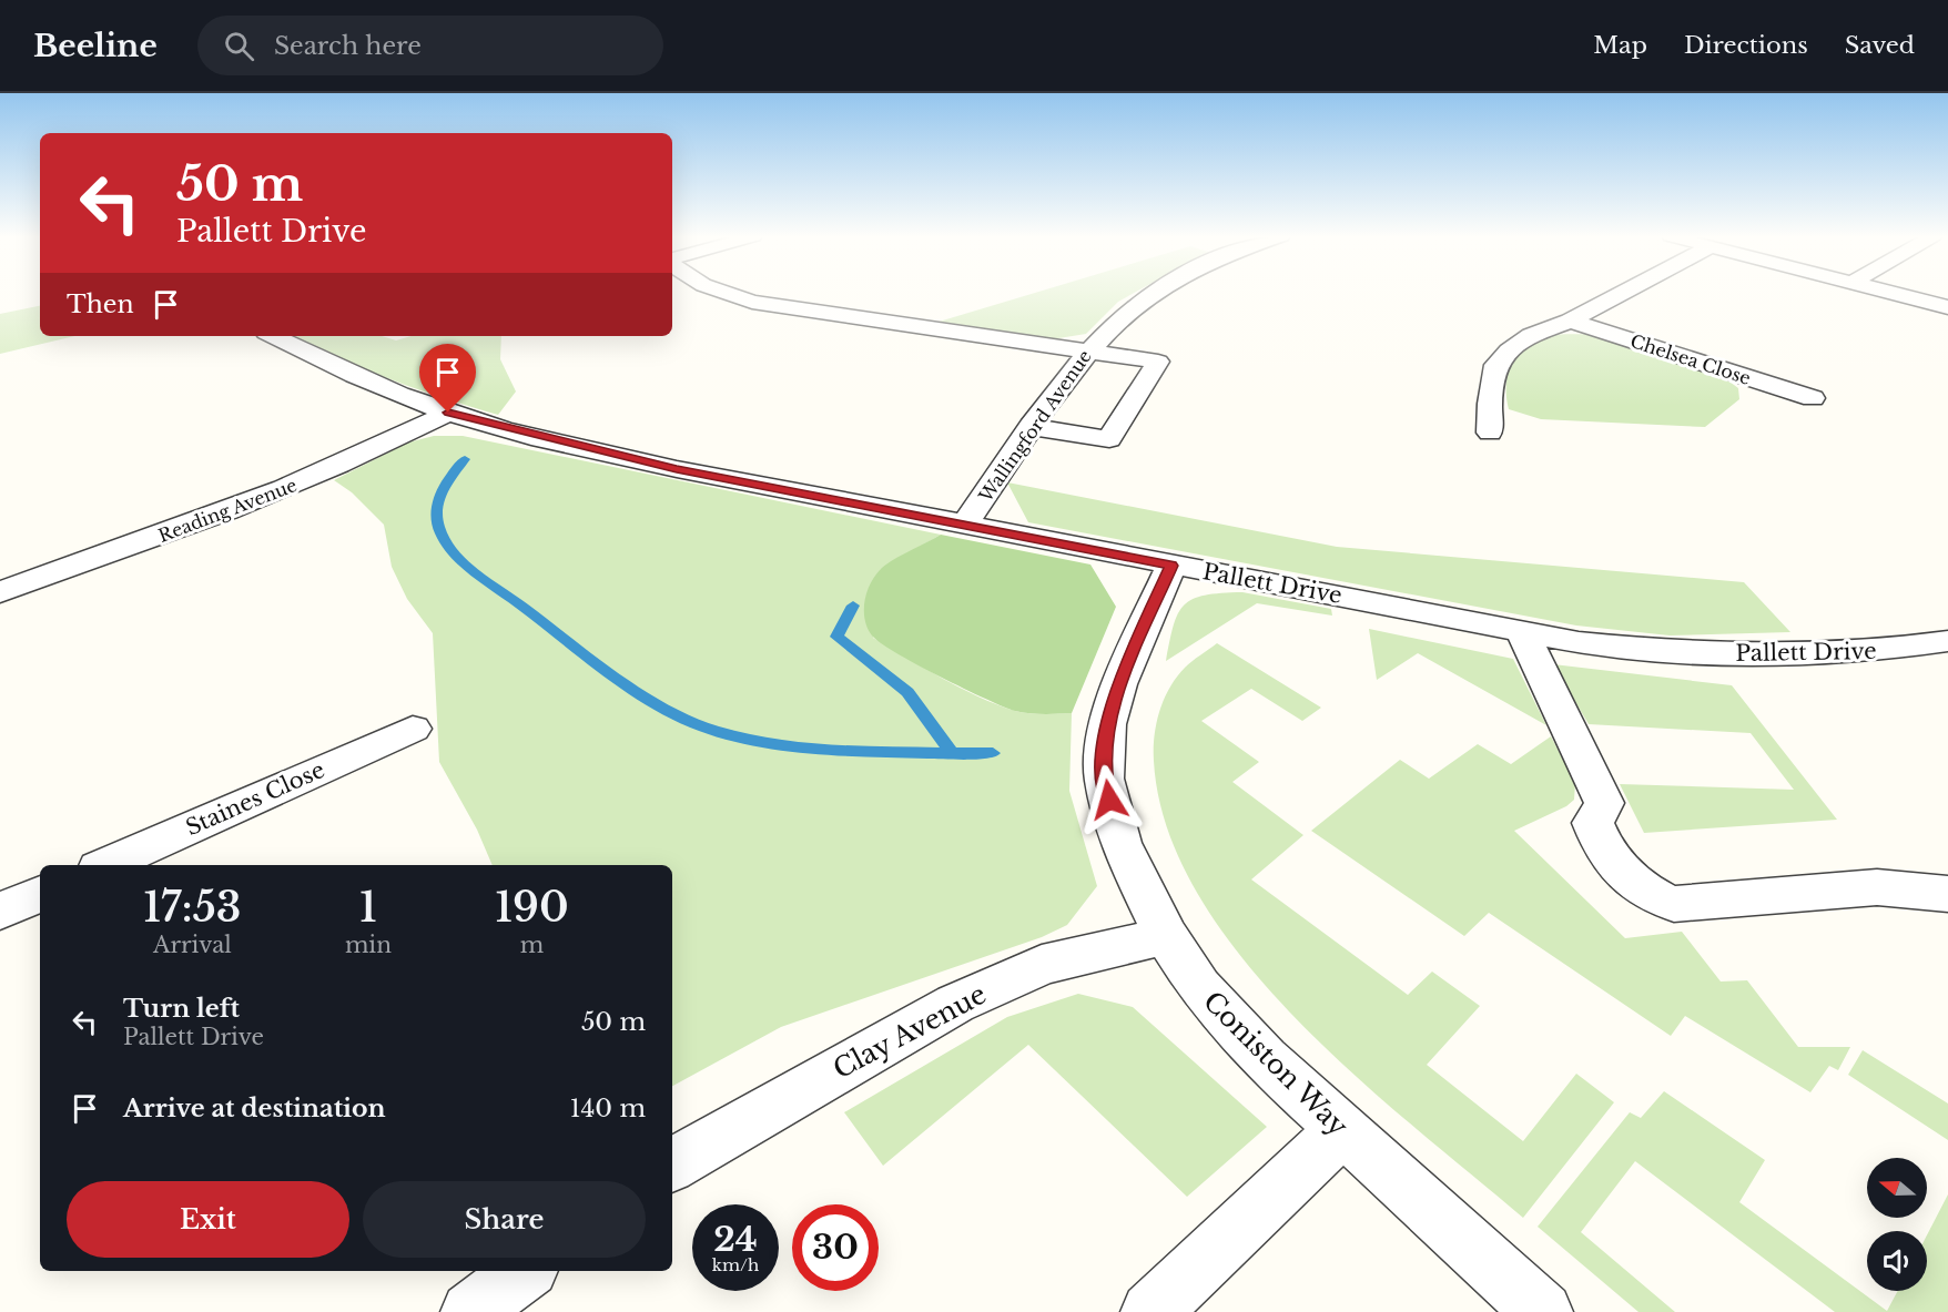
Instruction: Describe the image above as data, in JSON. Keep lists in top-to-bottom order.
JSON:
{
  "streets": {
    "street": [
      "Chelsea Close",
      "Wallingford Avenue",
      "Reading Avenue",
      "Pallett Drive",
      "Staines Close",
      "Clay Avenue",
      "Coniston Way"
    ]
  },
  "crossings": [
    ["Wallingford Avenue", "Pallett Drive"],
    ["Reading Avenue", "Pallett Drive"],
    ["Pallett Drive", "Coniston Way"],
    ["Clay Avenue", "Coniston Way"]
  ],
  "north": "left",
  "page": {
    "header": "Beeline",
    "search": "Search here",
    "nav": ["Map", "Directions", "Saved"],
    "turn": ["50 m", "Pallett Drive"],
    "then": "Then",
    "eta": [
      "17:53",
      "Arrival",
      "1",
      "min",
      "190",
      "m"
    ],
    "list": [
      {
        "name": "Turn left",
        "note": "Pallett Drive",
        "value": "50 m"
      },
      {
        "name": "Arrive at destination",
        "value": "140 m"
      }
    ],
    "buttons": ["Exit", "Share"],
    "speed": "24 km/h",
    "limit": "30"
  }
}
